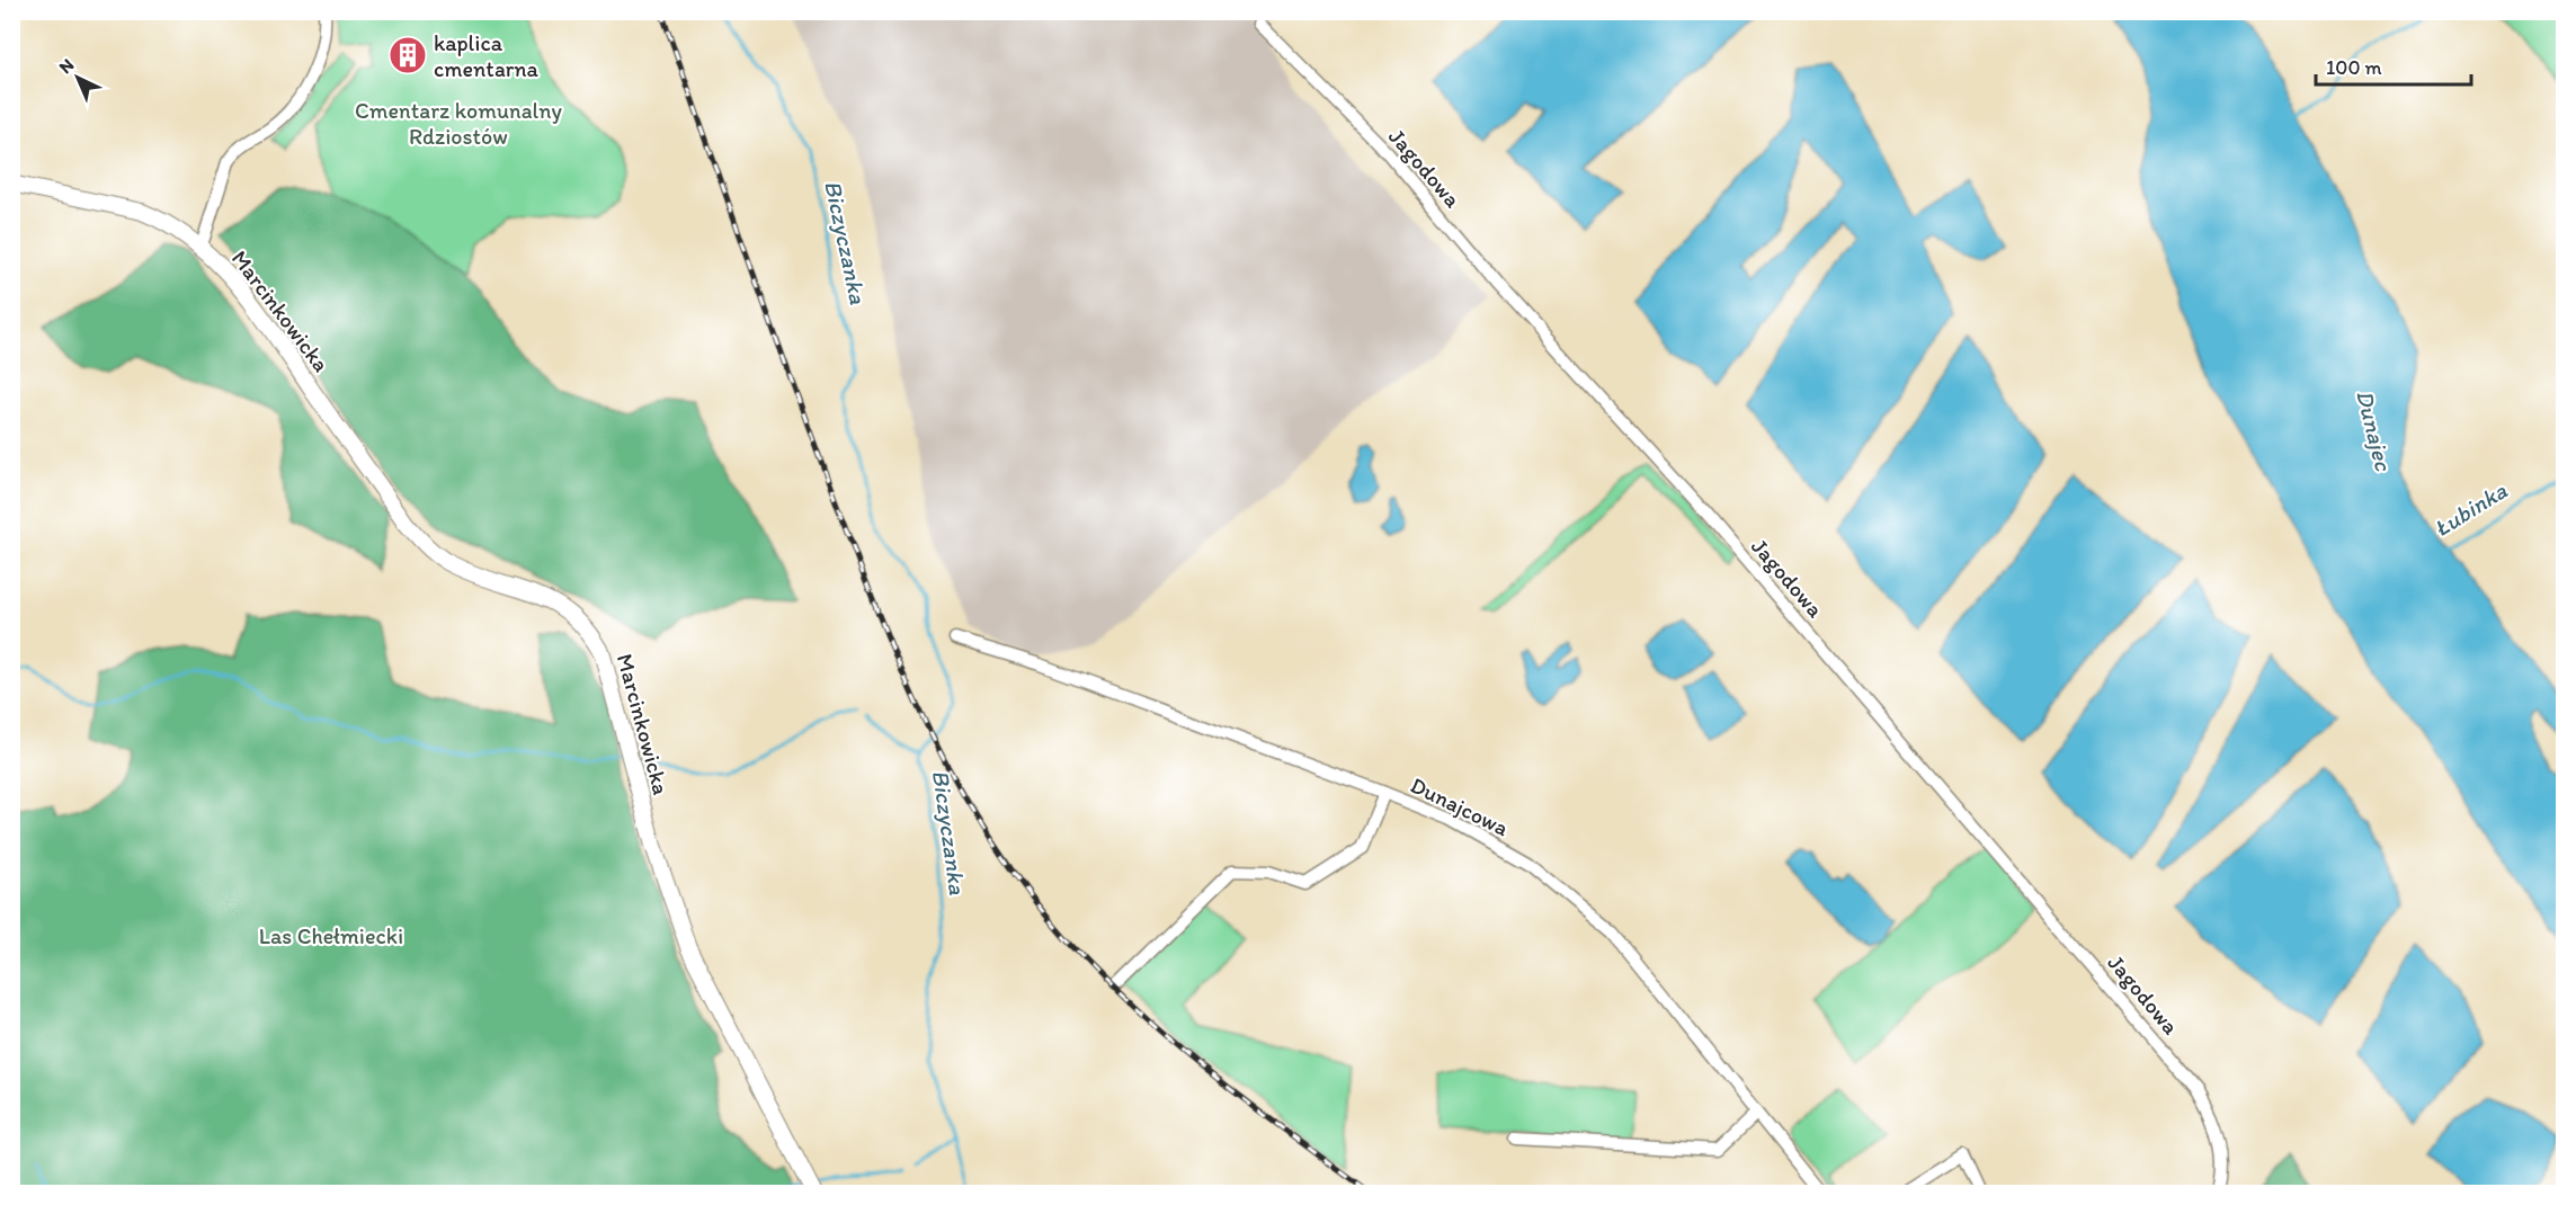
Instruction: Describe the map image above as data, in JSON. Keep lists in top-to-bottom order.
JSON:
{
  "streets": {
    "street": ["Jagodowa", "Marcinkowicka", "Dunajcowa"]
  },
  "water": ["Biczyczanka", "Dunajec", "Łubinka"],
  "parks": ["Cmentarz komunalny Rdziostów", "Las Chełmiecki"],
  "places": {
    "building": ["kaplica cmentarna"]
  },
  "scale_bar": "100 m",
  "north": "top left"
}
